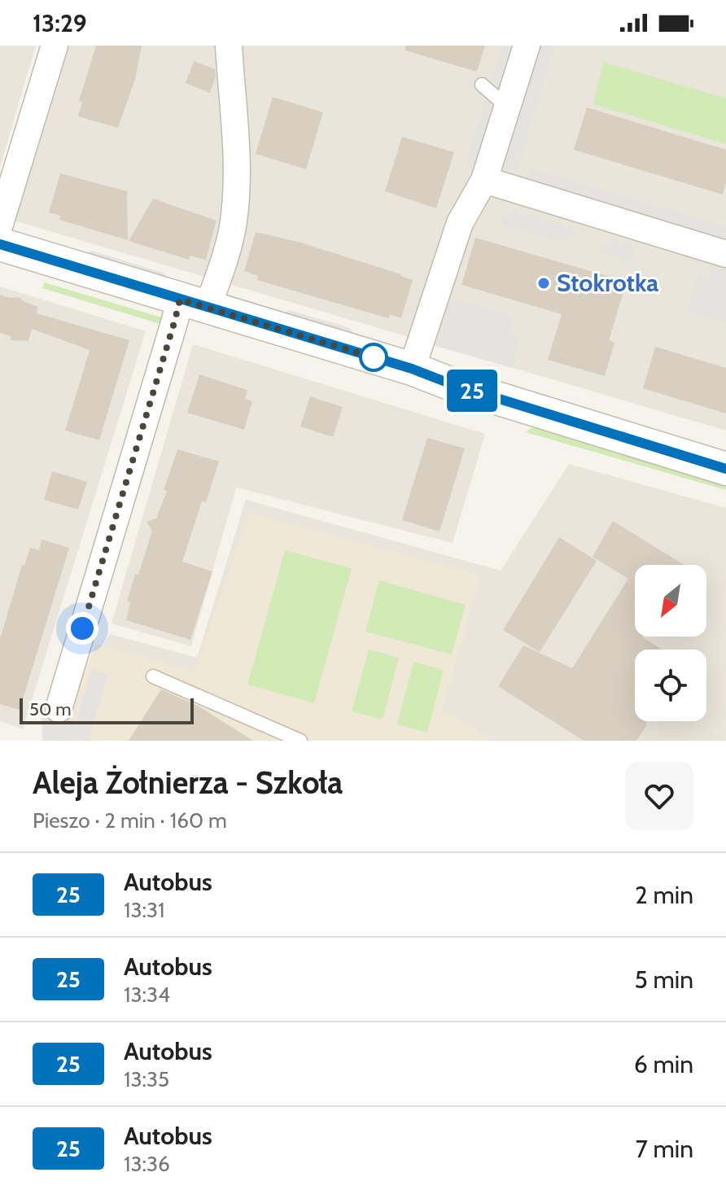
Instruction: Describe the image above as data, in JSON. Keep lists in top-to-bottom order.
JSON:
{
  "places": ["Stokrotka"],
  "lines": ["bus line 25"],
  "scale_bar": "50 m",
  "north": "bottom left",
  "page": {
    "status": "13:29",
    "on_map": "25",
    "scale": "50 m",
    "heading": ["Aleja Żołnierza - Szkoła", "Pieszo · 2 min · 160 m"],
    "list": [
      {
        "mark": "25",
        "name": "Autobus",
        "note": "13:31",
        "value": "2 min"
      },
      {
        "mark": "25",
        "name": "Autobus",
        "note": "13:34",
        "value": "5 min"
      },
      {
        "mark": "25",
        "name": "Autobus",
        "note": "13:35",
        "value": "6 min"
      },
      {
        "mark": "25",
        "name": "Autobus",
        "note": "13:36",
        "value": "7 min"
      }
    ]
  }
}
